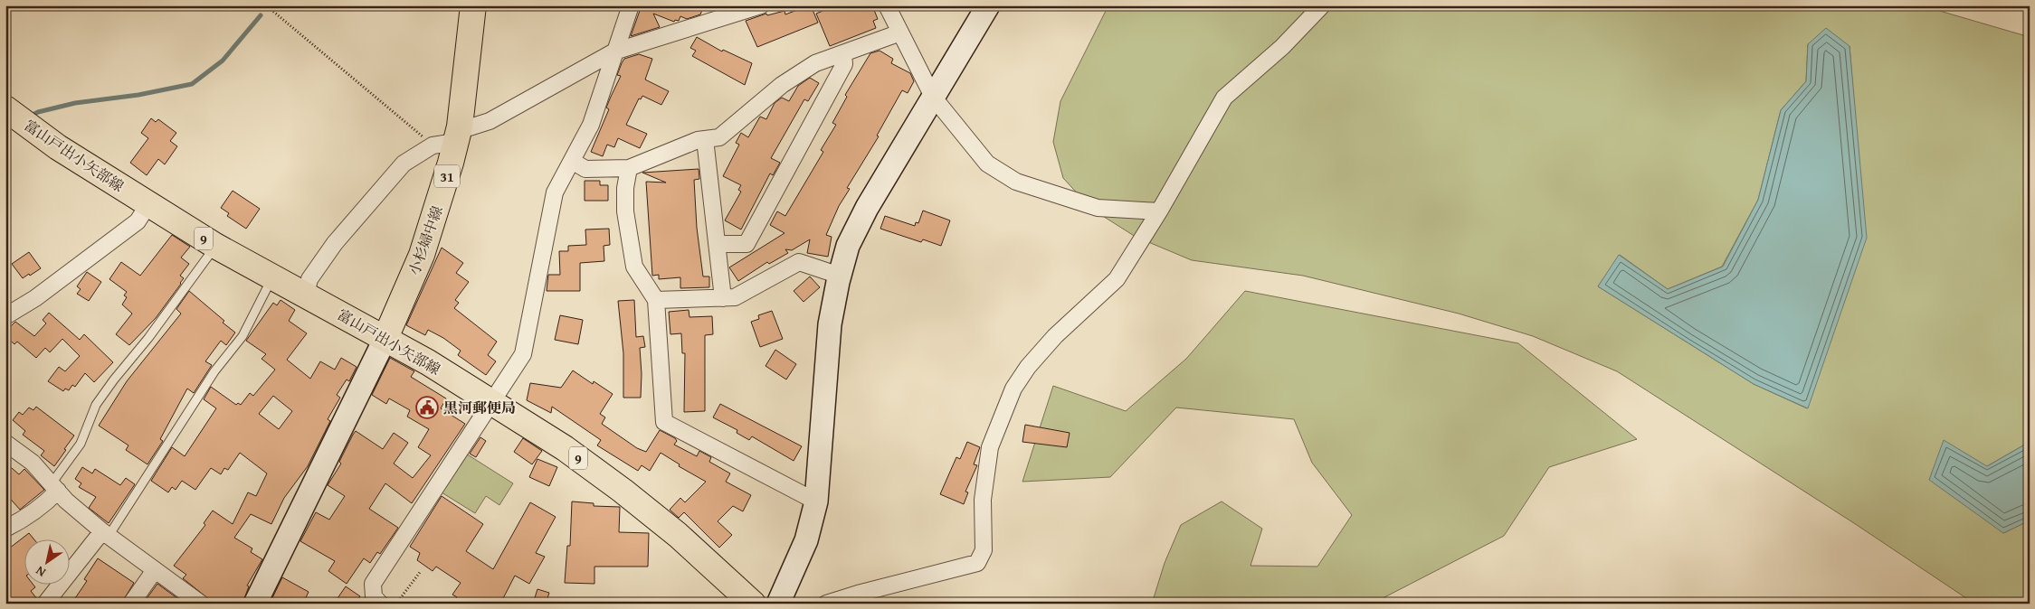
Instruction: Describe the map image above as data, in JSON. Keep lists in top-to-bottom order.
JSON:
{
  "streets": {
    "main road": [
      "富山戸出小矢部線",
      "31",
      "9",
      "小杉婦中線"
    ]
  },
  "crossings": [
    ["富山戸出小矢部線", "小杉婦中線"]
  ],
  "places": {
    "public building": ["黒河郵便局"]
  },
  "north": "bottom left"
}
